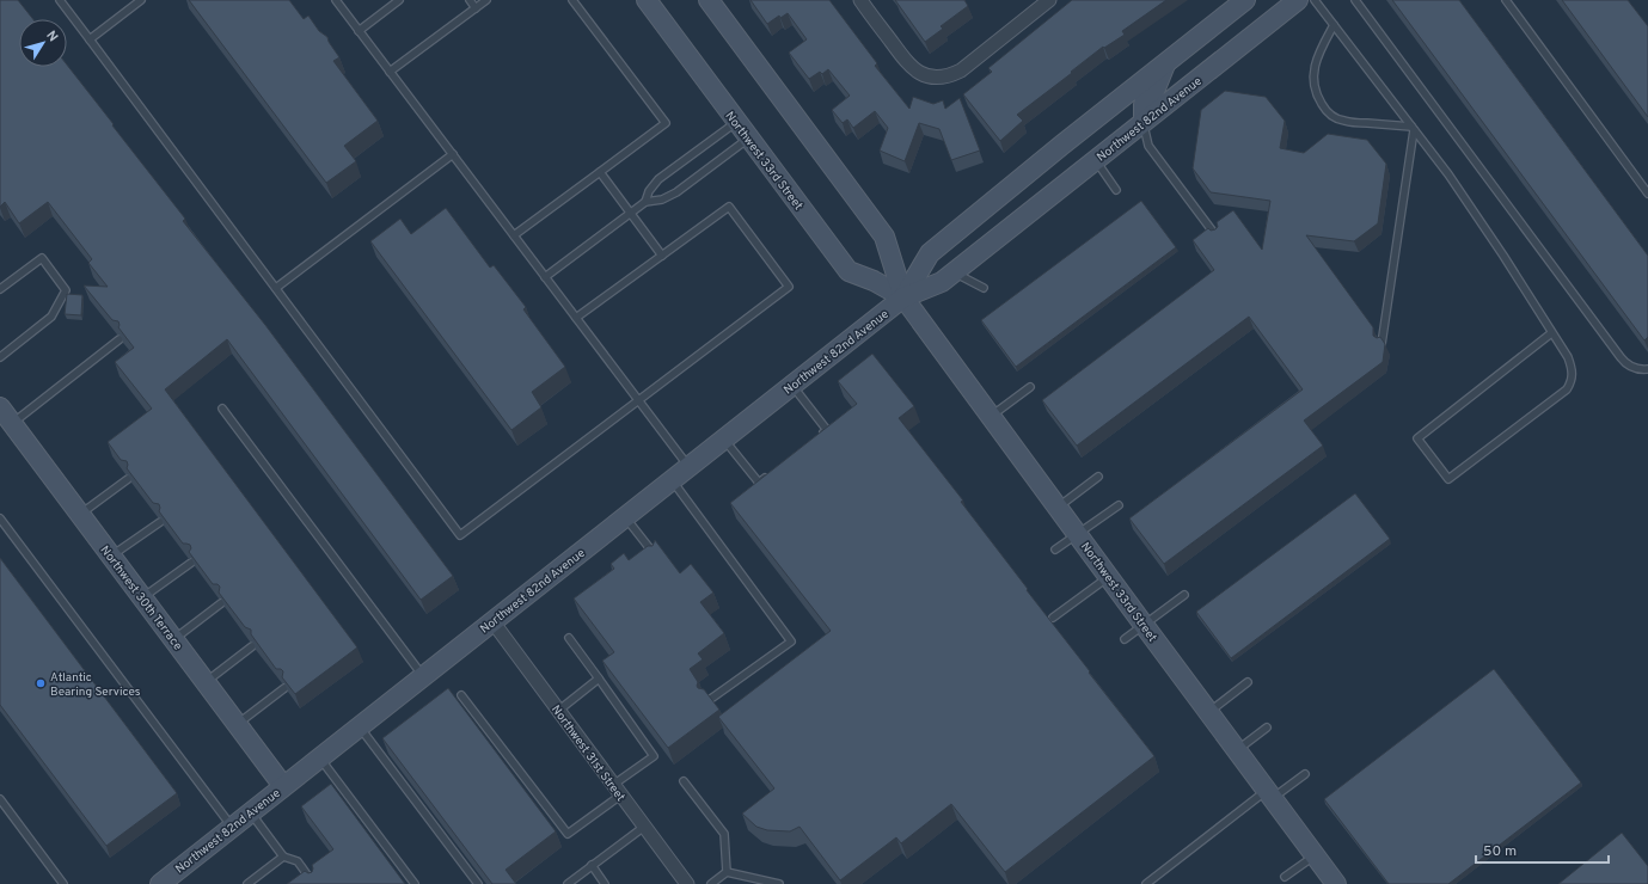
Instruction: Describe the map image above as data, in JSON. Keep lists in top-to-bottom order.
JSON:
{
  "streets": {
    "street": [
      "Northwest 82nd Avenue",
      "Northwest 33rd Street",
      "Northwest 30th Terrace",
      "Northwest 31st Street"
    ]
  },
  "crossings": [
    ["Northwest 82nd Avenue", "Northwest 33rd Street"],
    ["Northwest 82nd Avenue", "Northwest 30th Terrace"],
    ["Northwest 82nd Avenue", "Northwest 31st Street"]
  ],
  "places": ["Atlantic Bearing Services"],
  "scale_bar": "50 m",
  "north": "top right"
}
